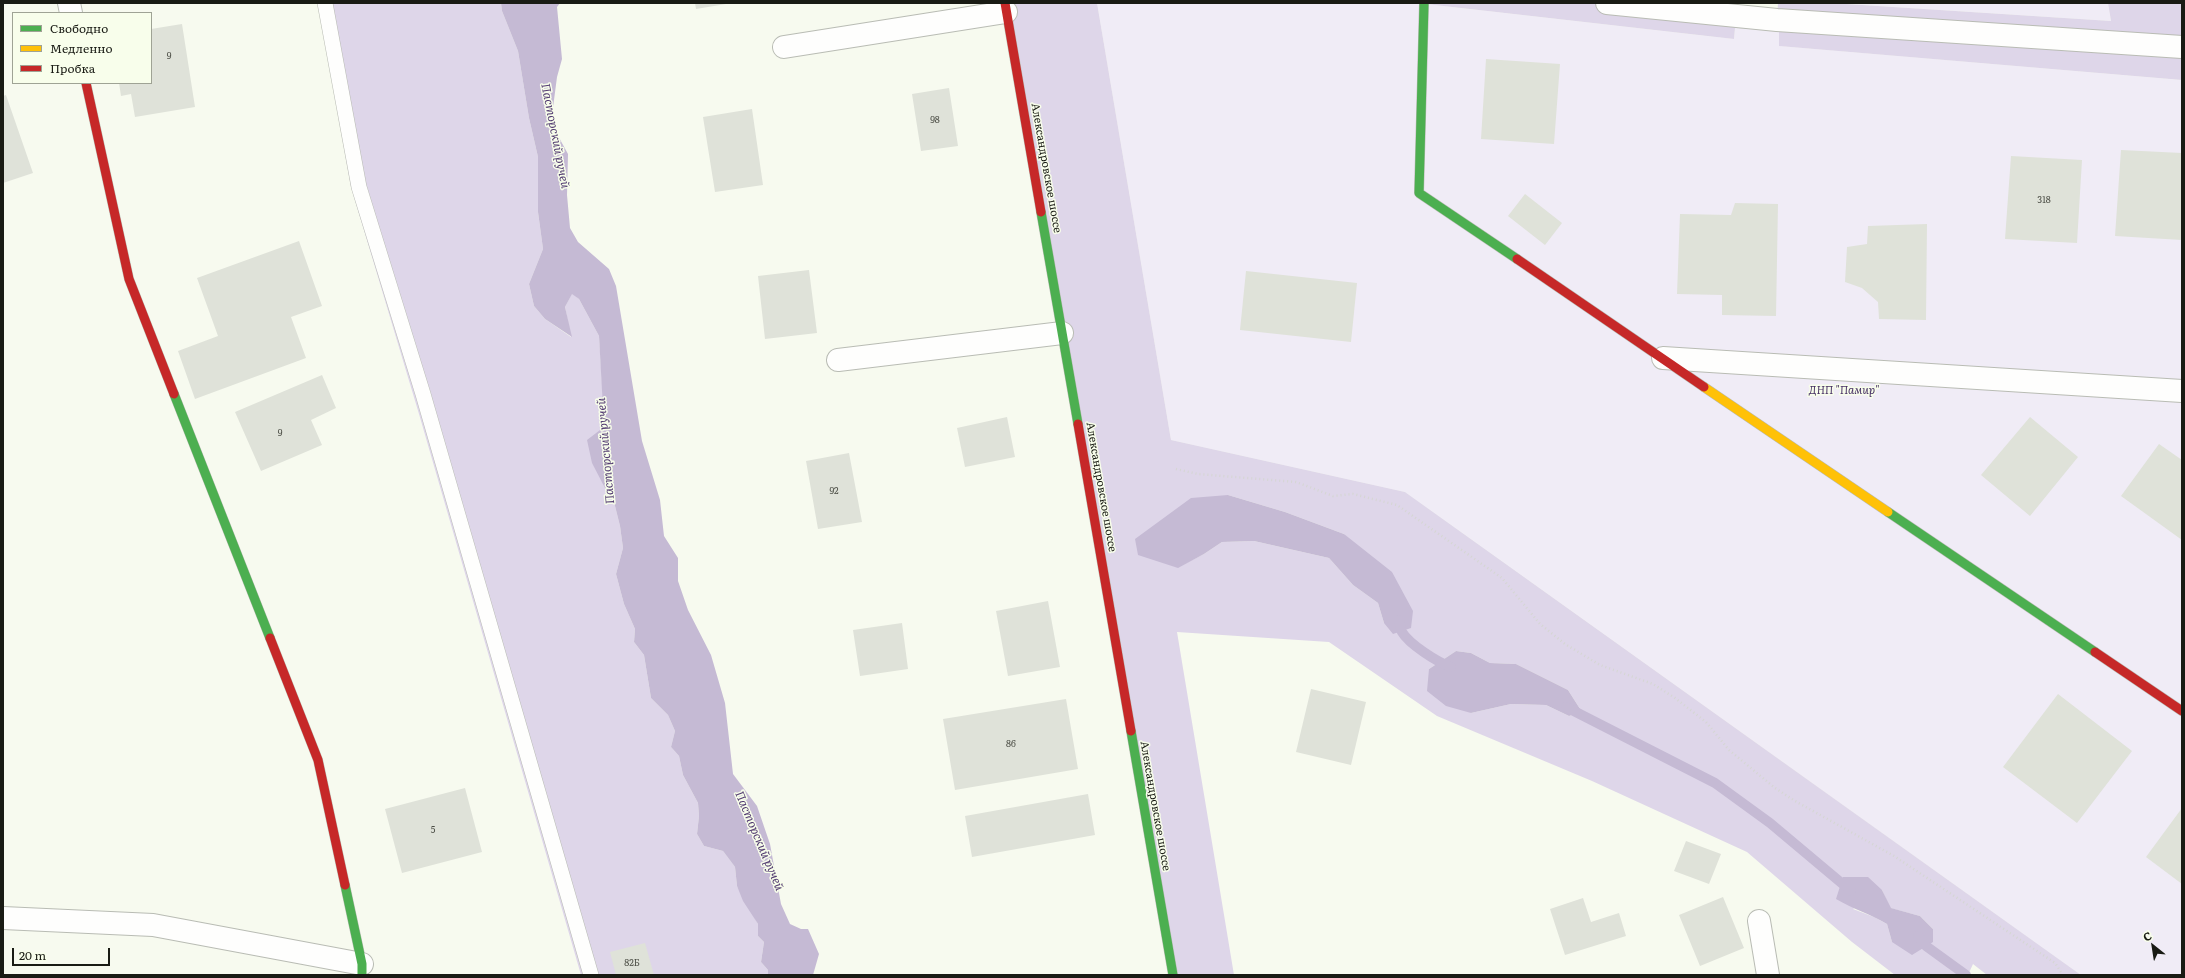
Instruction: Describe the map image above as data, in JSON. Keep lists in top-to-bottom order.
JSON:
{
  "streets": {
    "street": ["Александровское шоссе"]
  },
  "water": ["Пасторский ручей"],
  "parks": ["ДНП \"Памир\""],
  "house_numbers": [
    "9",
    "98",
    "318",
    "9",
    "92",
    "86",
    "5",
    "82Б"
  ],
  "legend": ["Свободно", "Медленно", "Пробка"],
  "scale_bar": "20 m",
  "north": "top left"
}
